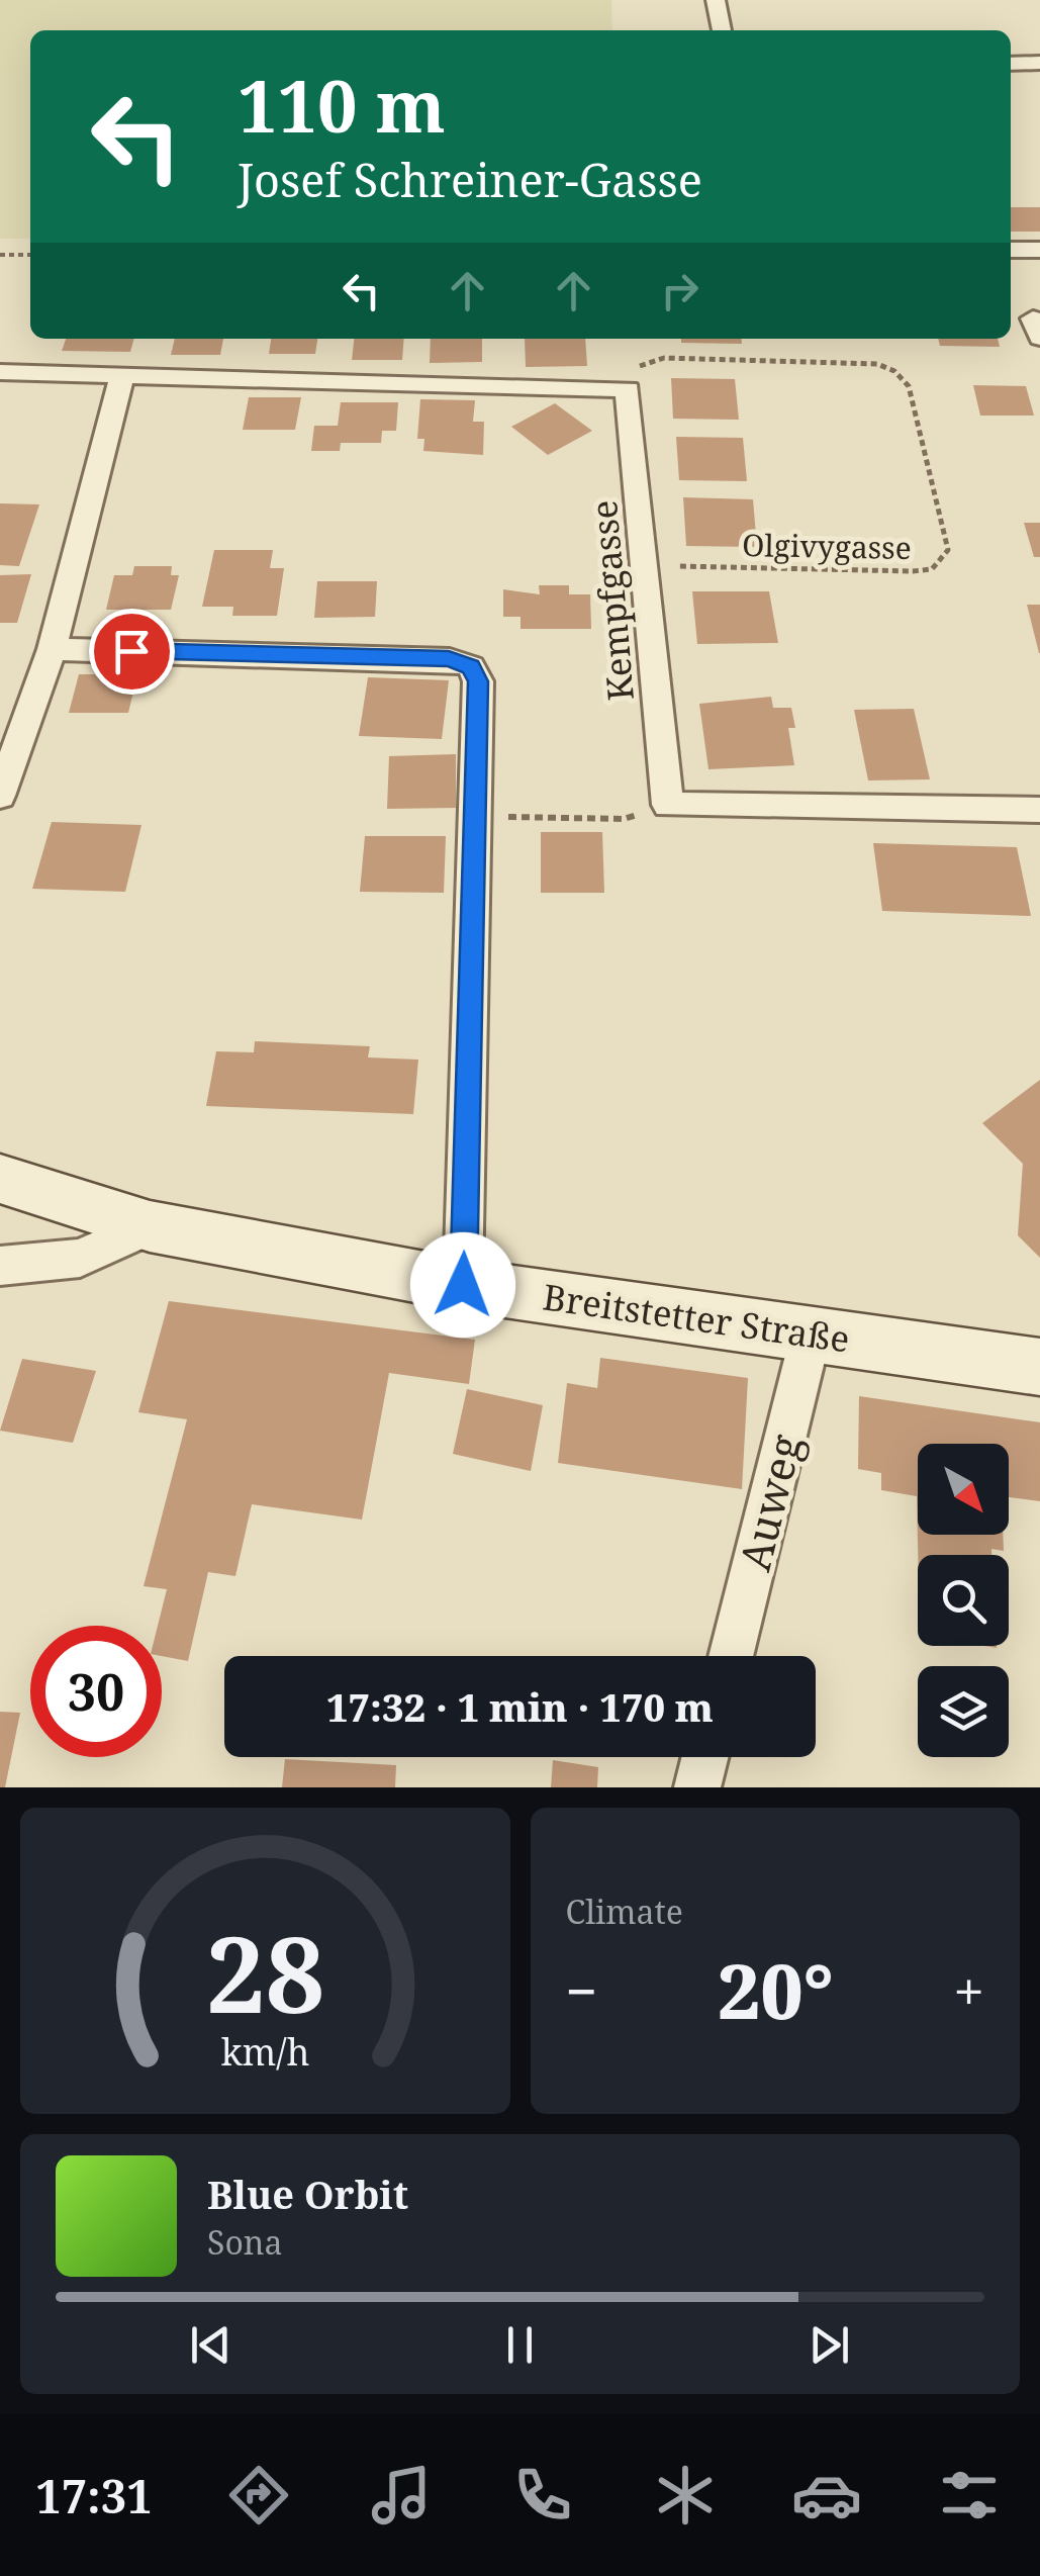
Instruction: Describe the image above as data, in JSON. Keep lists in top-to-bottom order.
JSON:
{
  "streets": {
    "main road": ["Breitstetter Straße"],
    "street": ["Kempfgasse", "Auweg"],
    "path": ["Olgivygasse"]
  },
  "crossings": [
    ["Olgivygasse", "Kempfgasse"],
    ["Breitstetter Straße", "Auweg"]
  ],
  "north": "bottom right",
  "page": {
    "turn": ["110 m", "Josef Schreiner-Gasse"],
    "limit": "30",
    "trip": "17:32 · 1 min · 170 m",
    "tile": "Climate",
    "heat": ["−", "20°", "+"],
    "song": ["Blue Orbit", "Sona"],
    "tabs": "17:31",
    "gauge": ["28", "km/h"]
  }
}
